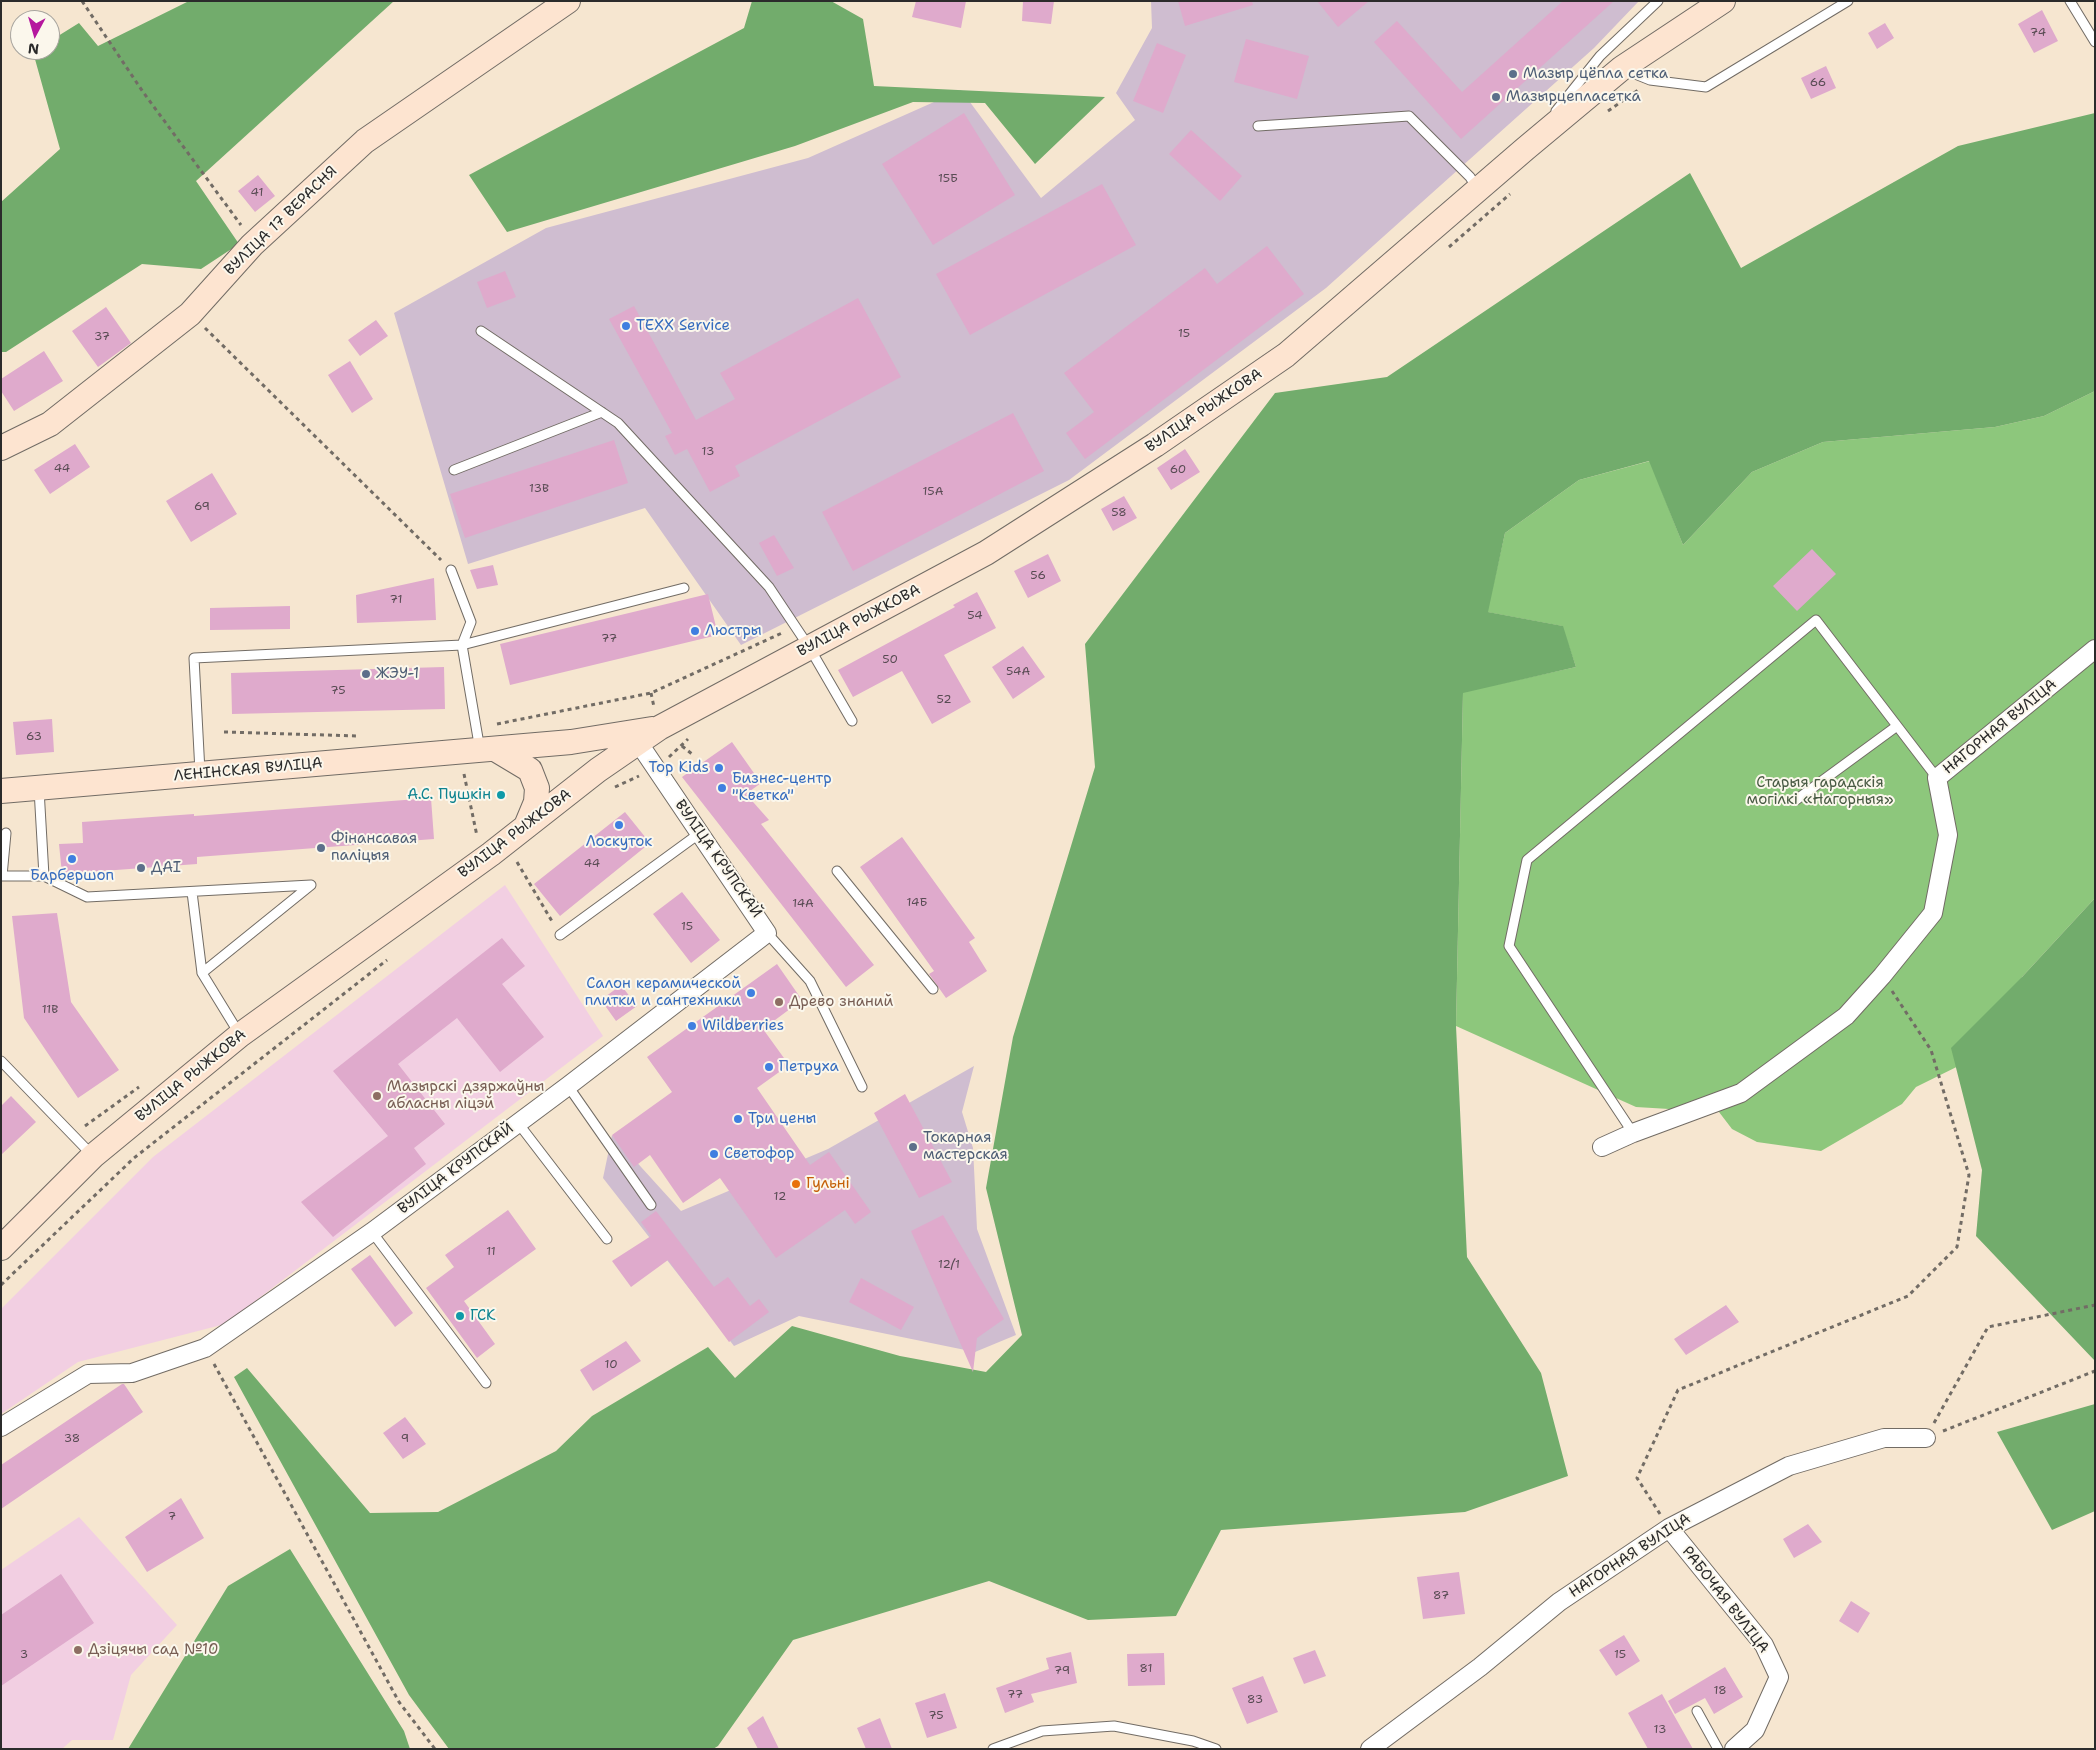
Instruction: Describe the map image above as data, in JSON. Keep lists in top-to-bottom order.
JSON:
{
  "streets": {
    "main road": ["ВУЛІЦА 17 ВЕРАСНЯ", "ВУЛІЦА РЫЖКОВА", "ЛЕНІНСКАЯ ВУЛІЦА"],
    "street": ["НАГОРНАЯ ВУЛІЦА", "ВУЛІЦА КРУПСКАЙ", "РАБОЧАЯ ВУЛІЦА"]
  },
  "crossings": [
    ["ВУЛІЦА РЫЖКОВА", "ЛЕНІНСКАЯ ВУЛІЦА"],
    ["ВУЛІЦА РЫЖКОВА", "ВУЛІЦА КРУПСКАЙ"],
    ["НАГОРНАЯ ВУЛІЦА", "РАБОЧАЯ ВУЛІЦА"]
  ],
  "parks": ["Старыя гарадскія могілкі «Нагорныя»"],
  "places": [
    "Мазыр цёпла сетка",
    "Мазырцепласетка",
    "TEXX Service",
    "Люстры",
    "ЖЭУ-1",
    "Top Kids",
    "Бизнес-центр \"Кветка\"",
    "А.С. Пушкін",
    "Лоскуток",
    "Фінансавая паліцыя",
    "Барбершоп",
    "ДАІ",
    "Салон керамической плитки и сантехники",
    "Древо знаний",
    "Wildberries",
    "Петруха",
    "Мазырскі дзяржаўны абласны ліцэй",
    "Три цены",
    "Токарная мастерская",
    "Светофор",
    "Гульнi",
    "ГСК",
    "Дзіцячы сад №10"
  ],
  "house_numbers": [
    "74",
    "66",
    "15Б",
    "41",
    "15",
    "37",
    "13",
    "44",
    "60",
    "13В",
    "15А",
    "69",
    "58",
    "56",
    "71",
    "54",
    "77",
    "50",
    "54А",
    "75",
    "52",
    "63",
    "44",
    "14Б",
    "14А",
    "15",
    "11В",
    "12",
    "11",
    "12/1",
    "10",
    "38",
    "9",
    "7",
    "87",
    "3",
    "15",
    "81",
    "79",
    "18",
    "77",
    "83",
    "75",
    "13"
  ],
  "north": "bottom"
}
